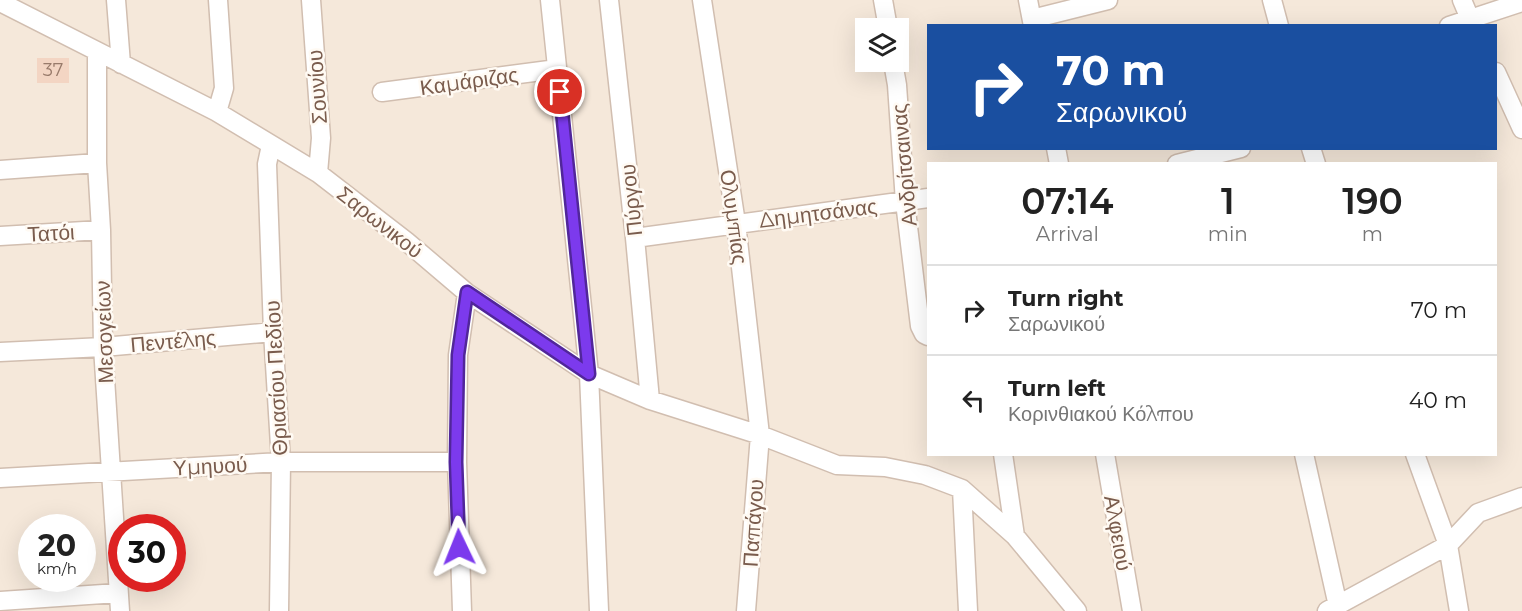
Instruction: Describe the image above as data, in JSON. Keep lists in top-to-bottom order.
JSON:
{
  "streets": {
    "street": [
      "Καμάριζας",
      "Σουνίου",
      "Ανδρίτσαινας",
      "Πύργου",
      "Δημητσάνας",
      "Ολυμπίας",
      "Σαρωνικού",
      "Τατόι",
      "Μεσογείων",
      "Πεντέλης",
      "Θριασίου Πεδίου",
      "Υμηυού",
      "Παπάγου",
      "Αλφειού"
    ]
  },
  "crossings": [
    ["Σουνίου", "Σαρωνικού"],
    ["Ανδρίτσαινας", "Δημητσάνας"],
    ["Πύργου", "Δημητσάνας"],
    ["Πύργου", "Σαρωνικού"],
    ["Δημητσάνας", "Ολυμπίας"],
    ["Ολυμπίας", "Σαρωνικού"],
    ["Ολυμπίας", "Παπάγου"],
    ["Σαρωνικού", "Μεσογείων"],
    ["Σαρωνικού", "Θριασίου Πεδίου"],
    ["Σαρωνικού", "Παπάγου"],
    ["Τατόι", "Μεσογείων"],
    ["Μεσογείων", "Πεντέλης"],
    ["Μεσογείων", "Υμηυού"],
    ["Πεντέλης", "Θριασίου Πεδίου"],
    ["Θριασίου Πεδίου", "Υμηυού"]
  ],
  "house_numbers": ["37"],
  "page": {
    "turn": ["70 m", "Σαρωνικού"],
    "eta": [
      "07:14",
      "Arrival",
      "1",
      "min",
      "190",
      "m"
    ],
    "list": [
      {
        "name": "Turn right",
        "note": "Σαρωνικού",
        "value": "70 m"
      },
      {
        "name": "Turn left",
        "note": "Κορινθιακού Κόλπου",
        "value": "40 m"
      }
    ],
    "speed": "20 km/h",
    "limit": "30"
  }
}
